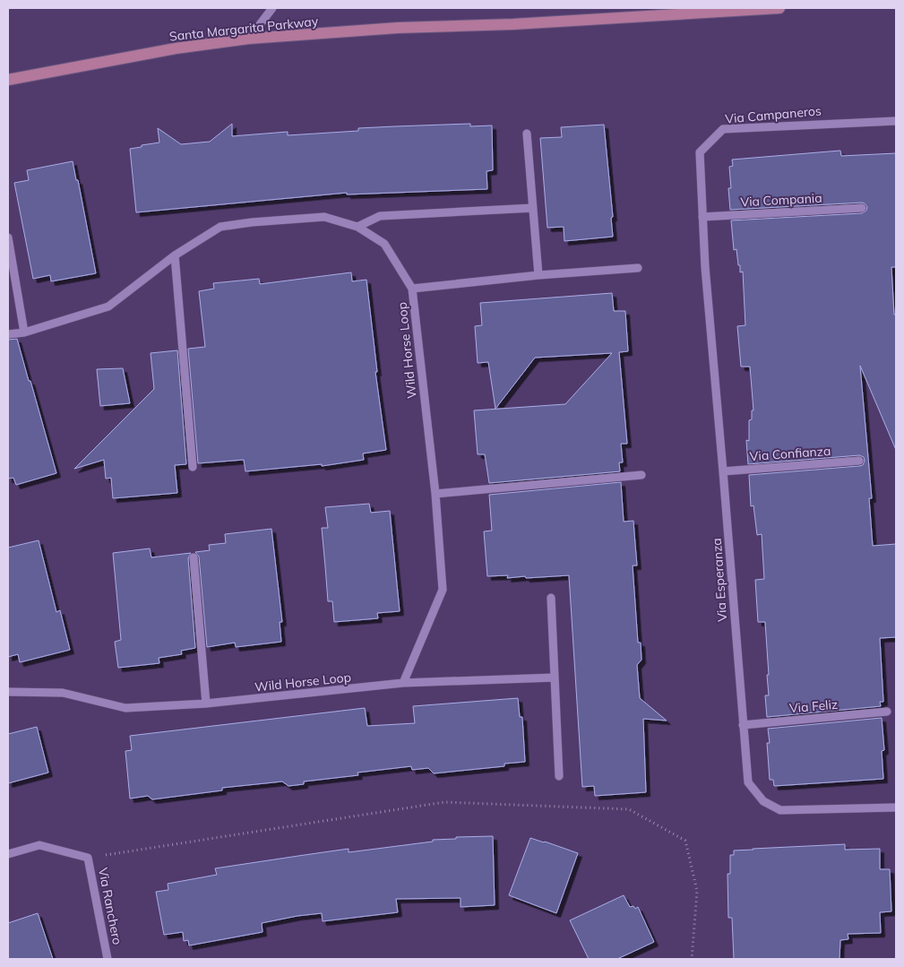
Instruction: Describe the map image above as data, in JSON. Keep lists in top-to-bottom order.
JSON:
{
  "streets": {
    "main road": ["Santa Margarita Parkway"],
    "street": [
      "Via Campaneros",
      "Via Compania",
      "Wild Horse Loop",
      "Via Confianza",
      "Via Esperanza",
      "Via Feliz",
      "Via Ranchero"
    ]
  },
  "crossings": [
    ["Via Campaneros", "Via Compania"],
    ["Via Campaneros", "Via Esperanza"],
    ["Via Compania", "Via Esperanza"],
    ["Via Confianza", "Via Esperanza"],
    ["Via Esperanza", "Via Feliz"]
  ]
}
